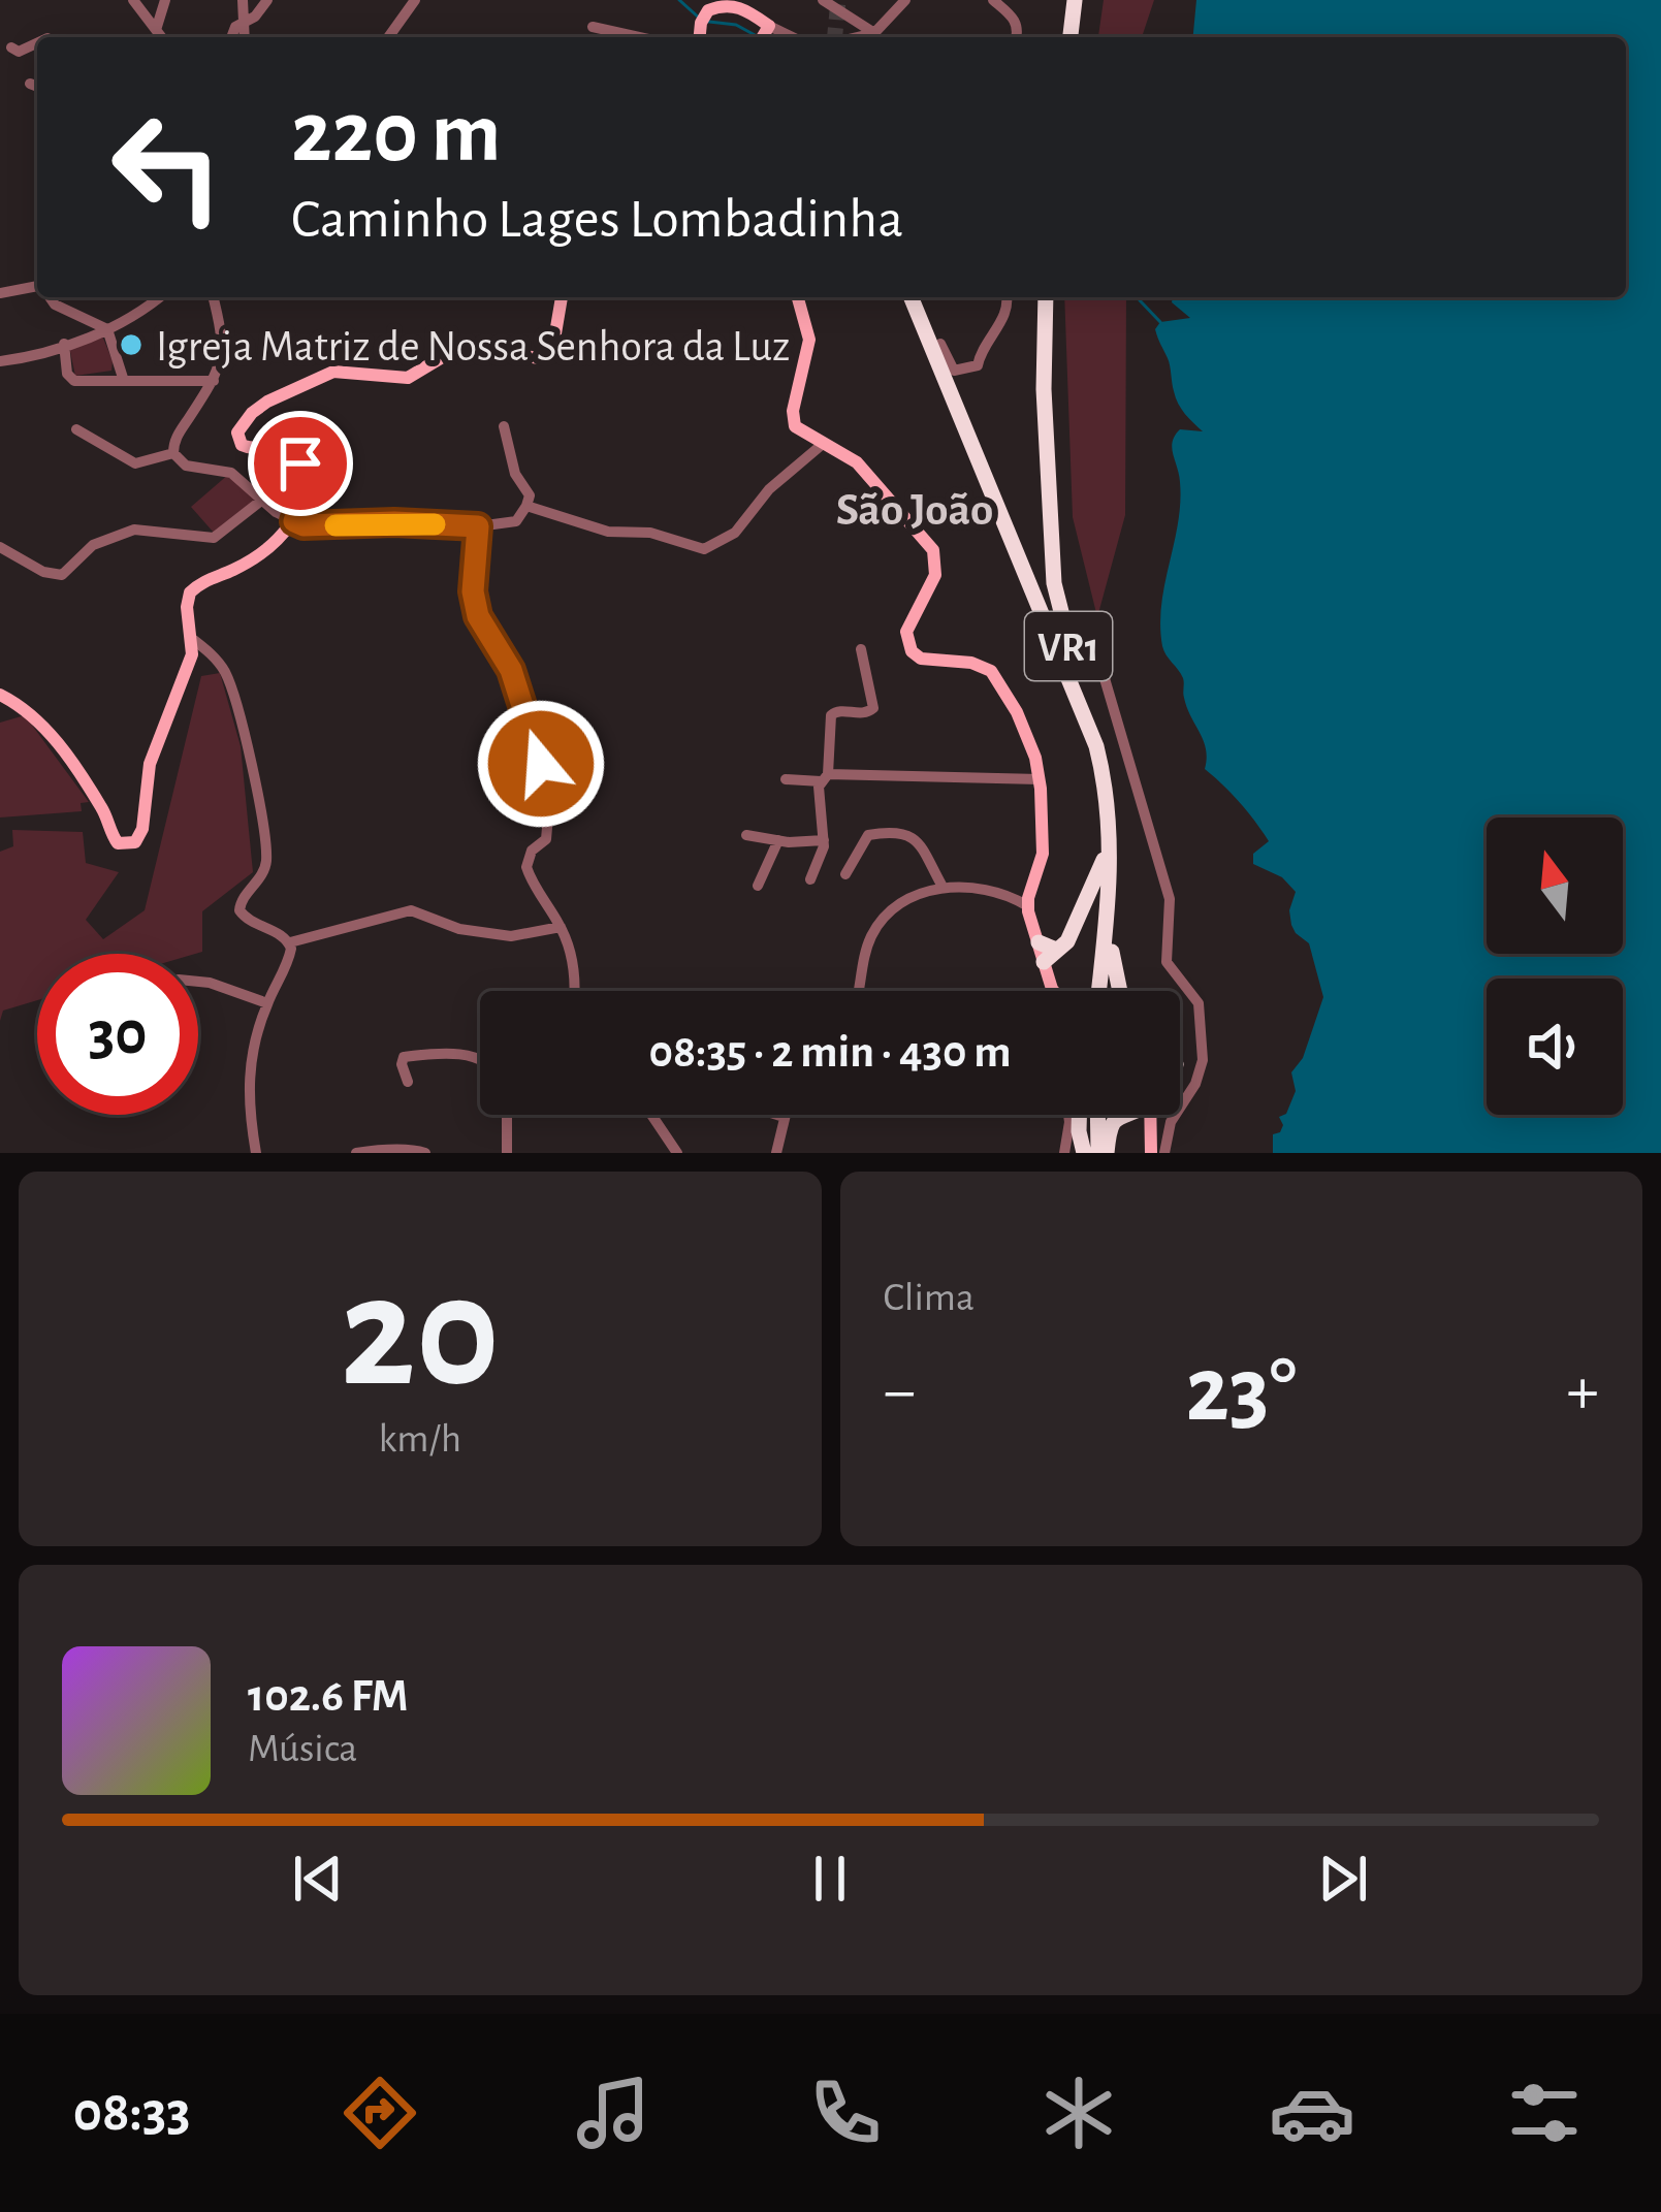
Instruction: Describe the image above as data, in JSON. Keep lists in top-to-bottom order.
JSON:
{
  "streets": {
    "highway": ["VR1"]
  },
  "districts": ["São João"],
  "places": ["Igreja Matriz de Nossa Senhora da Luz"],
  "north": "top",
  "page": {
    "turn": ["220 m", "Caminho Lages Lombadinha"],
    "limit": "30",
    "trip": "08:35 · 2 min · 430 m",
    "tile": [
      ["20", "km/h"],
      "Clima"
    ],
    "heat": ["−", "23°", "+"],
    "song": ["102.6 FM", "Música"],
    "tabs": "08:33"
  }
}
